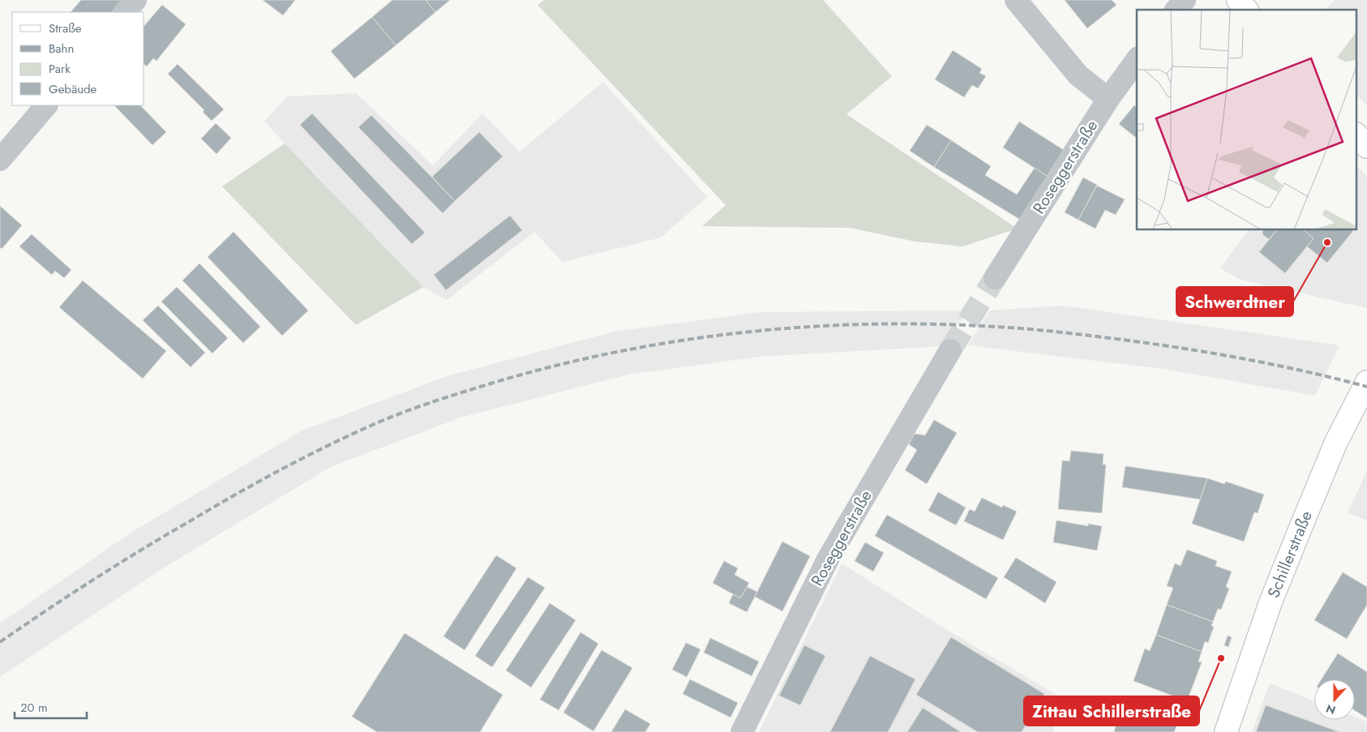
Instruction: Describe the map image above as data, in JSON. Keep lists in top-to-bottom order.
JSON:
{
  "streets": {
    "main road": ["Schillerstraße"],
    "street": ["Roseggerstraße"]
  },
  "places": ["Schwerdtner", "Zittau Schillerstraße"],
  "legend": [
    "Straße",
    "Bahn",
    "Park",
    "Gebäude"
  ],
  "scale_bar": "20 m",
  "north": "bottom"
}
